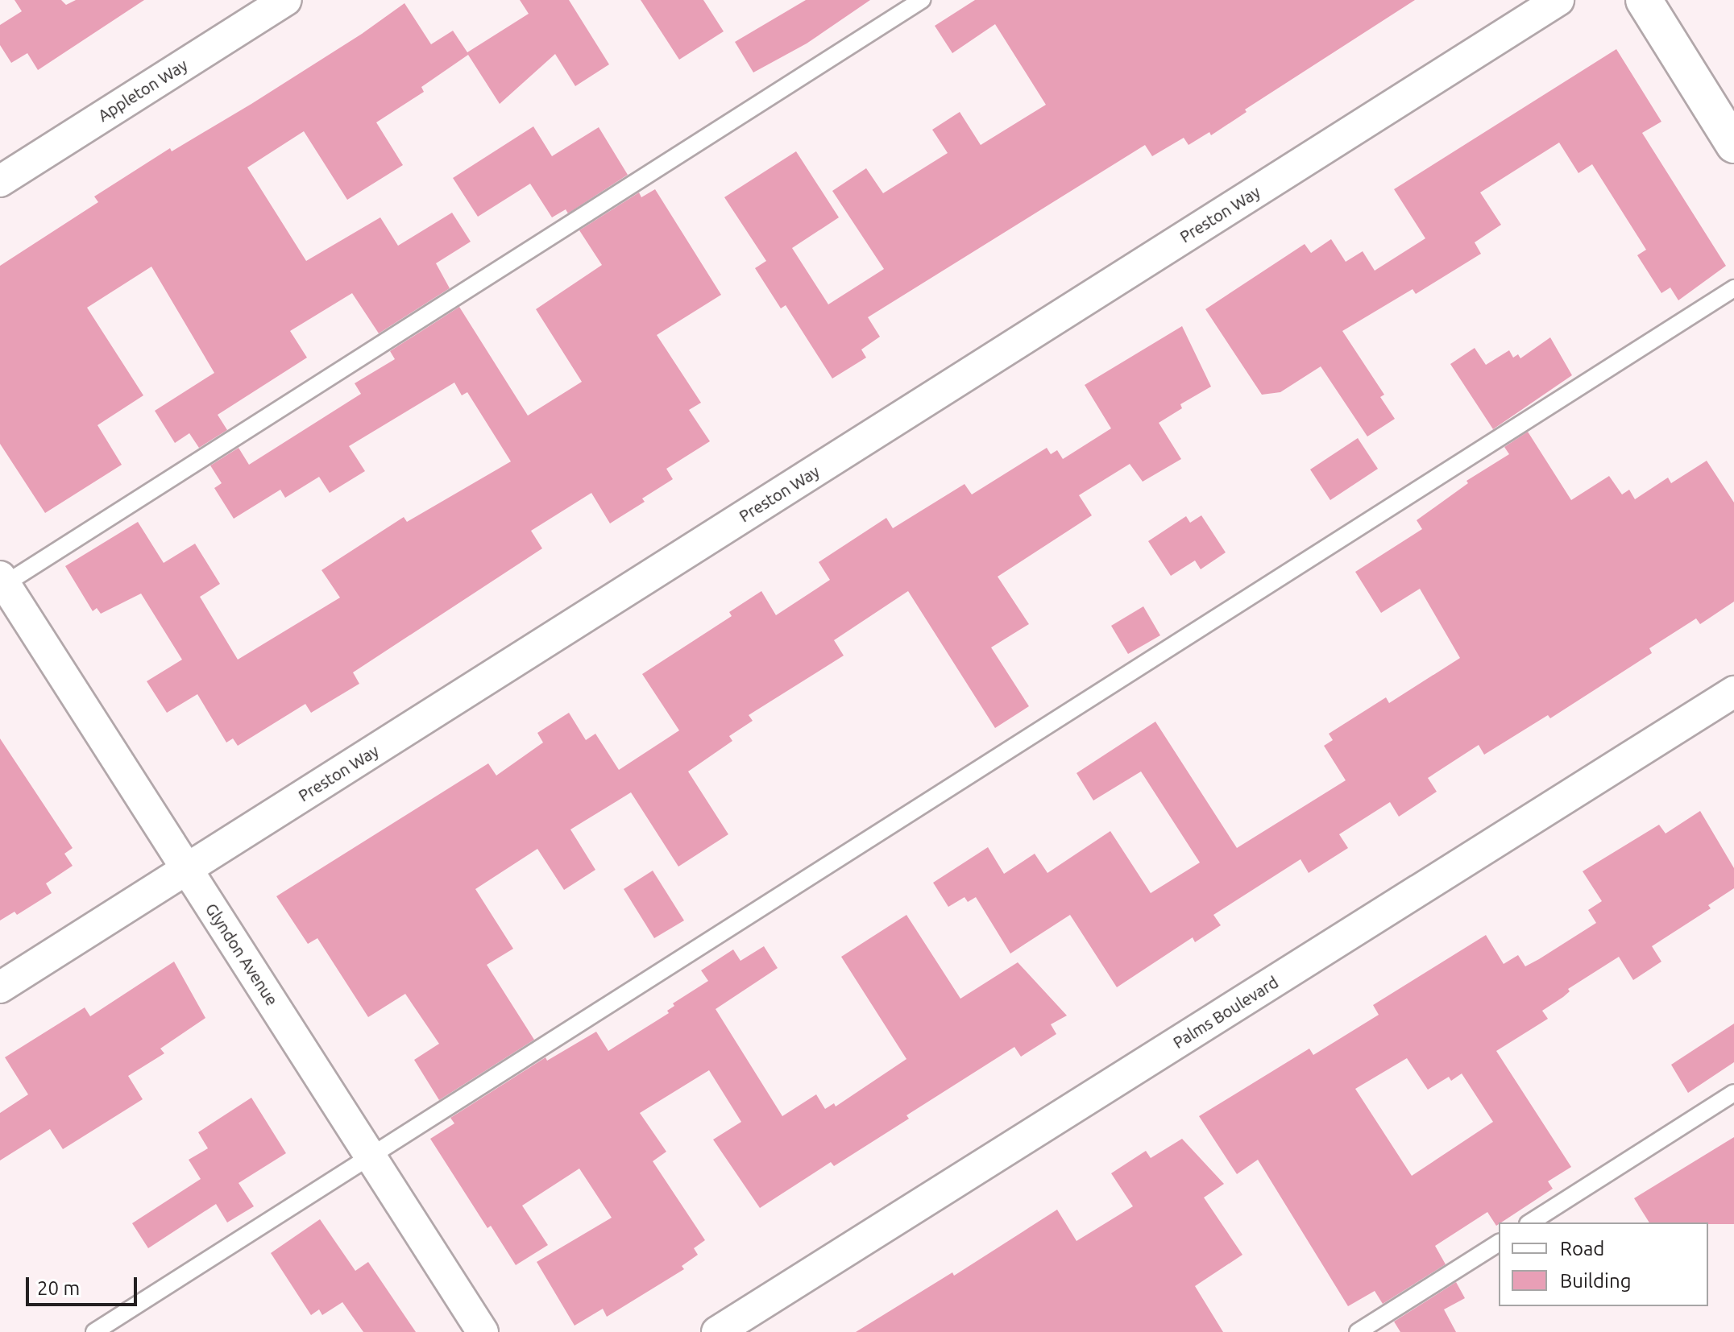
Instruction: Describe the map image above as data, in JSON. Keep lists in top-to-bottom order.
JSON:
{
  "streets": {
    "street": [
      "Appleton Way",
      "Preston Way",
      "Glyndon Avenue",
      "Palms Boulevard"
    ]
  },
  "crossings": [
    ["Preston Way", "Glyndon Avenue"]
  ],
  "legend": ["Road", "Building"],
  "scale_bar": "20 m"
}
